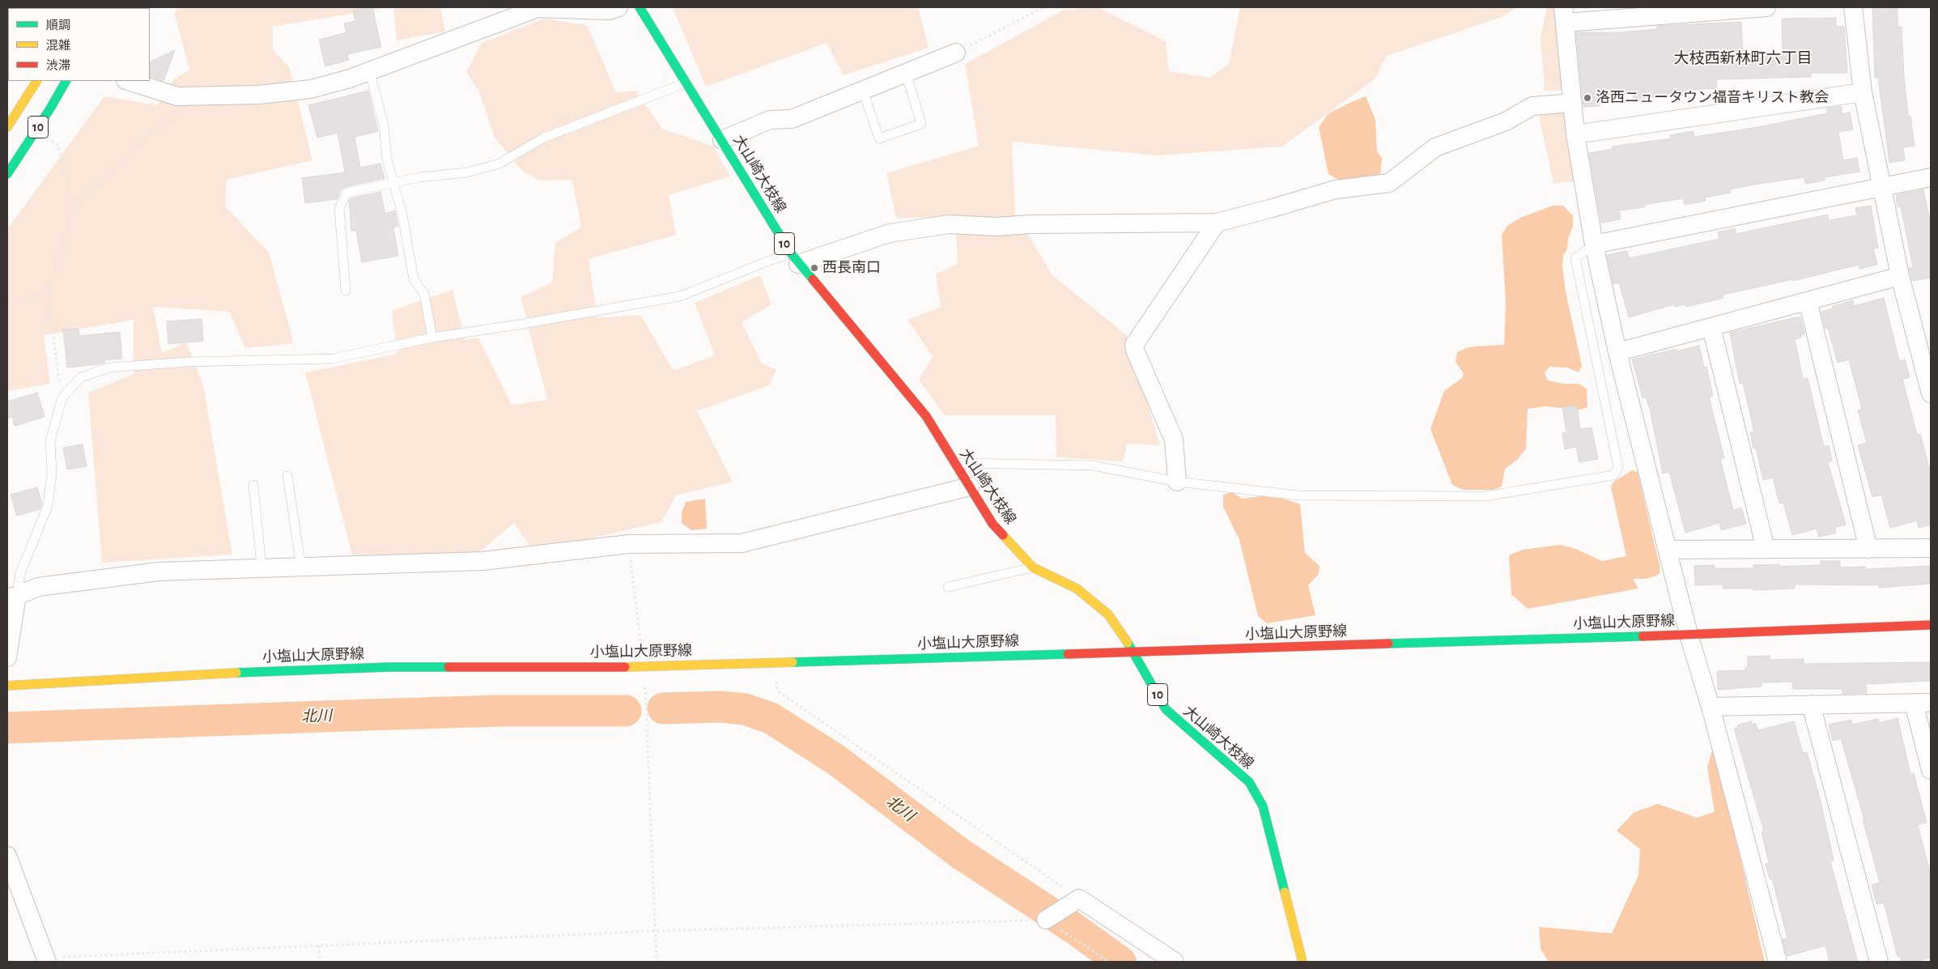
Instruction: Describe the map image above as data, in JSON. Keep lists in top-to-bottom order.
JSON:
{
  "streets": {
    "main road": ["10", "大山崎大枝線", "小塩山大原野線"]
  },
  "crossings": [
    ["大山崎大枝線", "小塩山大原野線"]
  ],
  "districts": ["大枝西新林町六丁目"],
  "water": ["北川"],
  "places": ["洛西ニュータウン福音キリスト教会", "西長南口"],
  "legend": ["順調", "混雑", "渋滞"]
}
